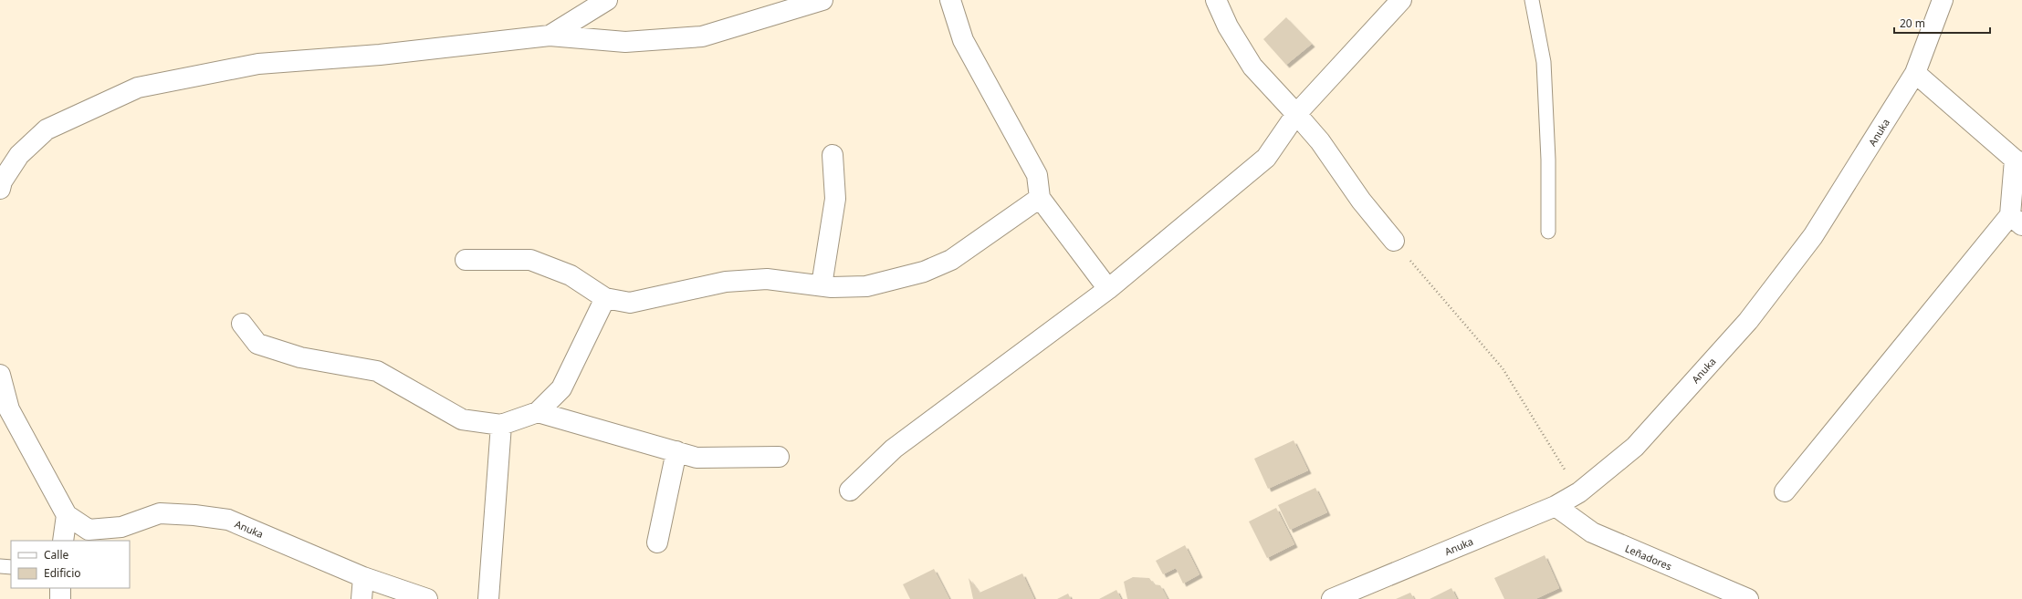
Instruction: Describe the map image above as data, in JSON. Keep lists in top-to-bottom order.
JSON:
{
  "streets": {
    "street": ["Anuka", "Leñadores"]
  },
  "crossings": [
    ["Anuka", "Leñadores"]
  ],
  "legend": ["Calle", "Edificio"],
  "scale_bar": "20 m"
}
